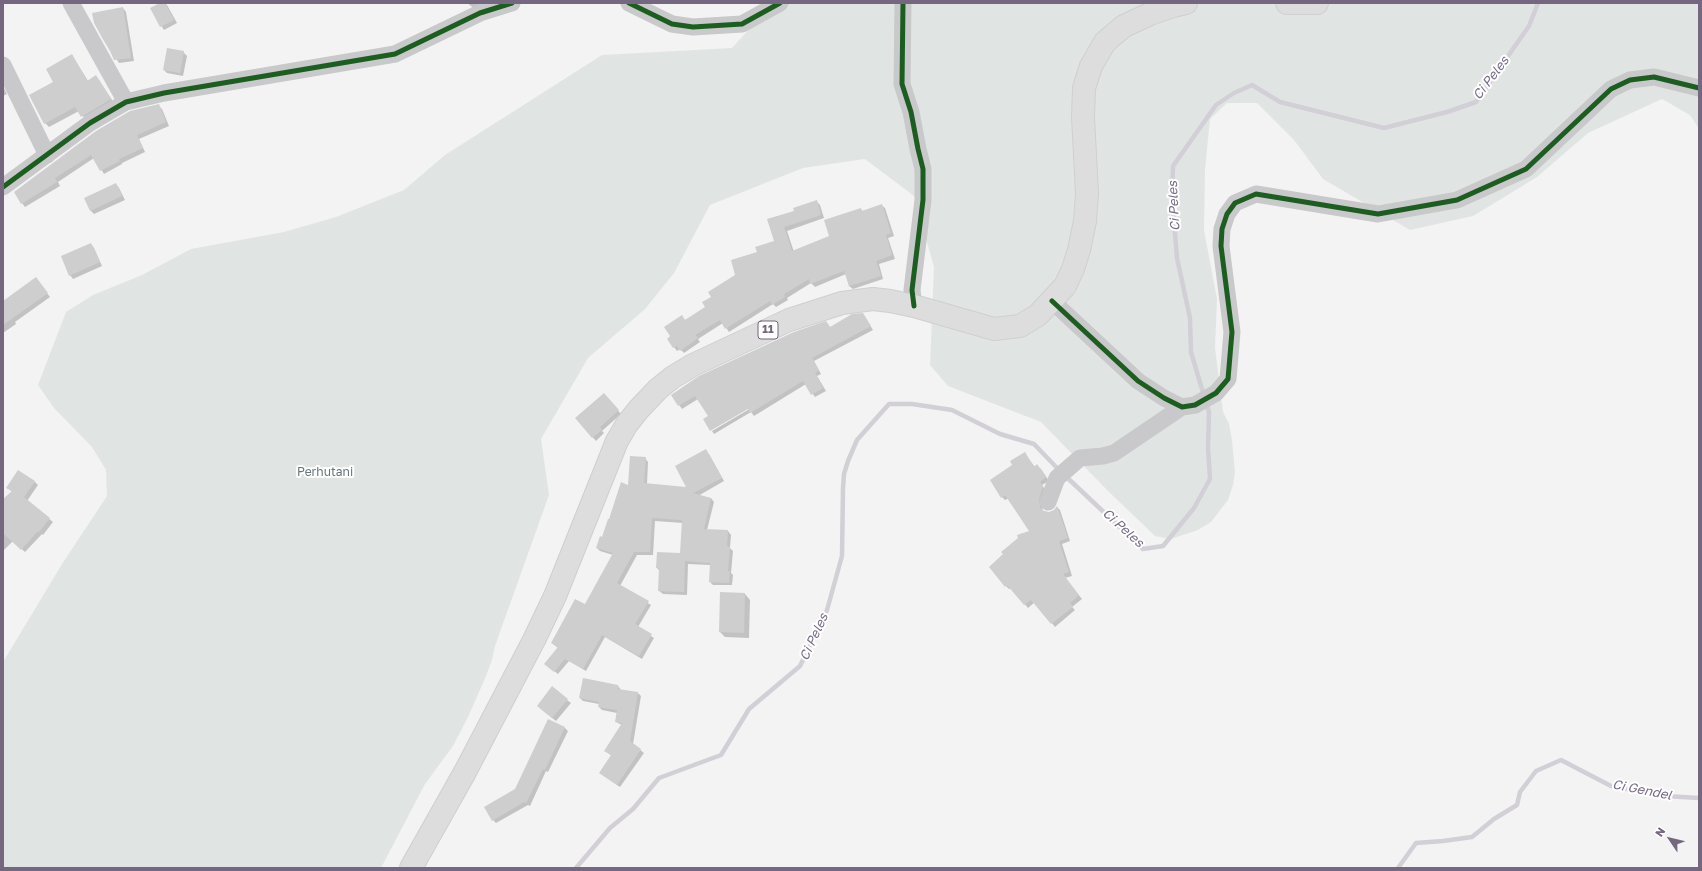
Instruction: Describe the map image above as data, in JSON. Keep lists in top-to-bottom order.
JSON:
{
  "streets": {
    "highway": ["11"]
  },
  "water": ["Ci Peles", "Ci Gendel"],
  "parks": ["Perhutani"],
  "north": "top left"
}
